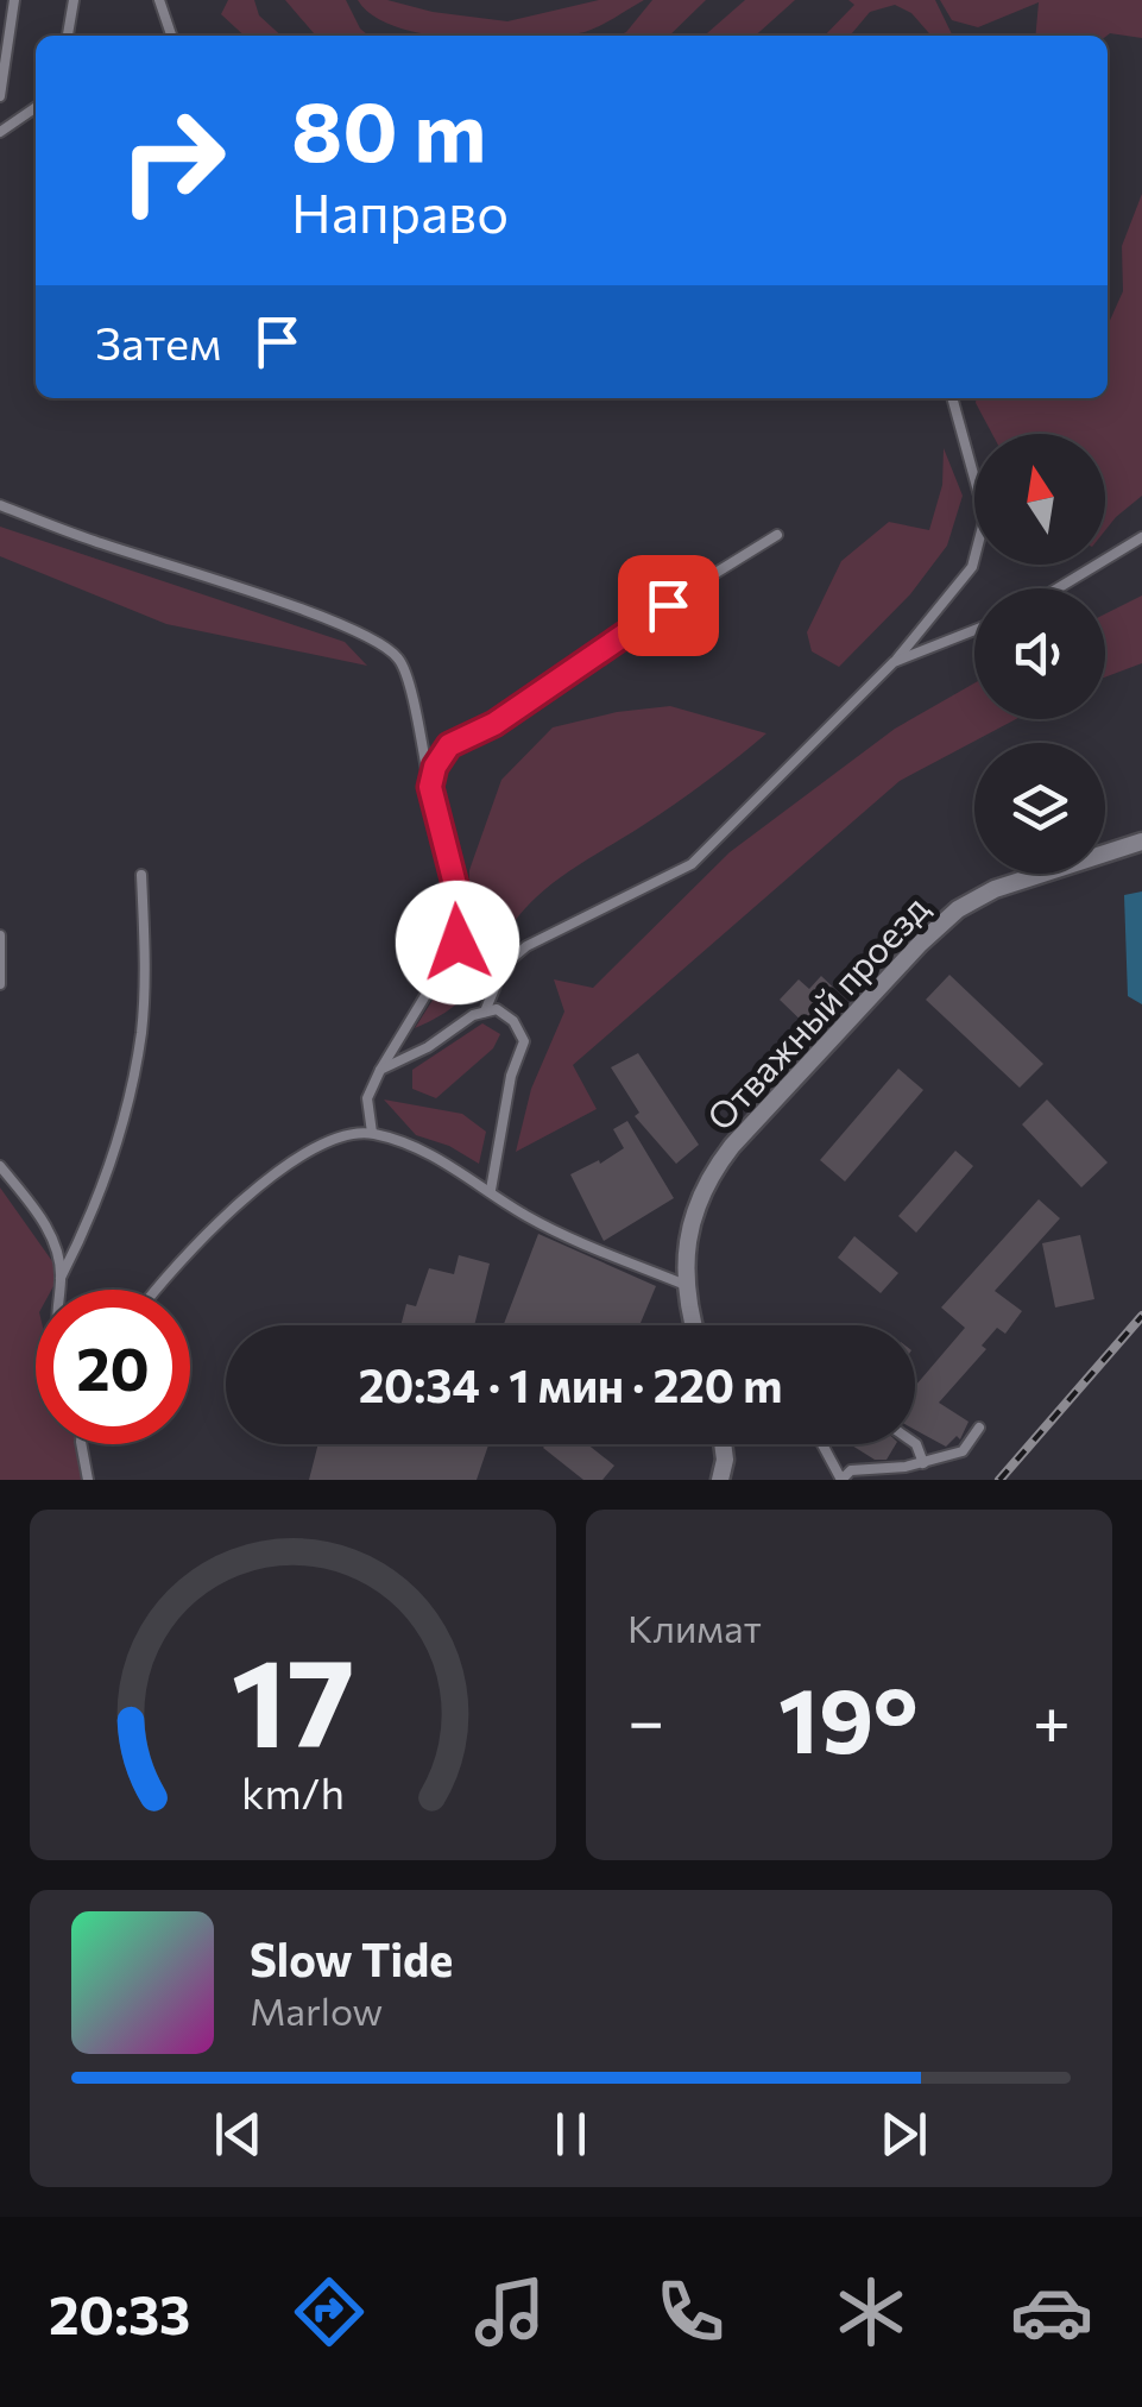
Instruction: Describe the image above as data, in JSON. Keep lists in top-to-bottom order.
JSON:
{
  "streets": {
    "street": ["Отважный проезд"]
  },
  "north": "top",
  "page": {
    "turn": ["80 m", "Направо"],
    "then": "Затем",
    "limit": "20",
    "trip": "20:34 · 1 мин · 220 m",
    "tile": "Климат",
    "heat": ["−", "19°", "+"],
    "song": ["Slow Tide", "Marlow"],
    "tabs": "20:33",
    "gauge": ["17", "km/h"]
  }
}
